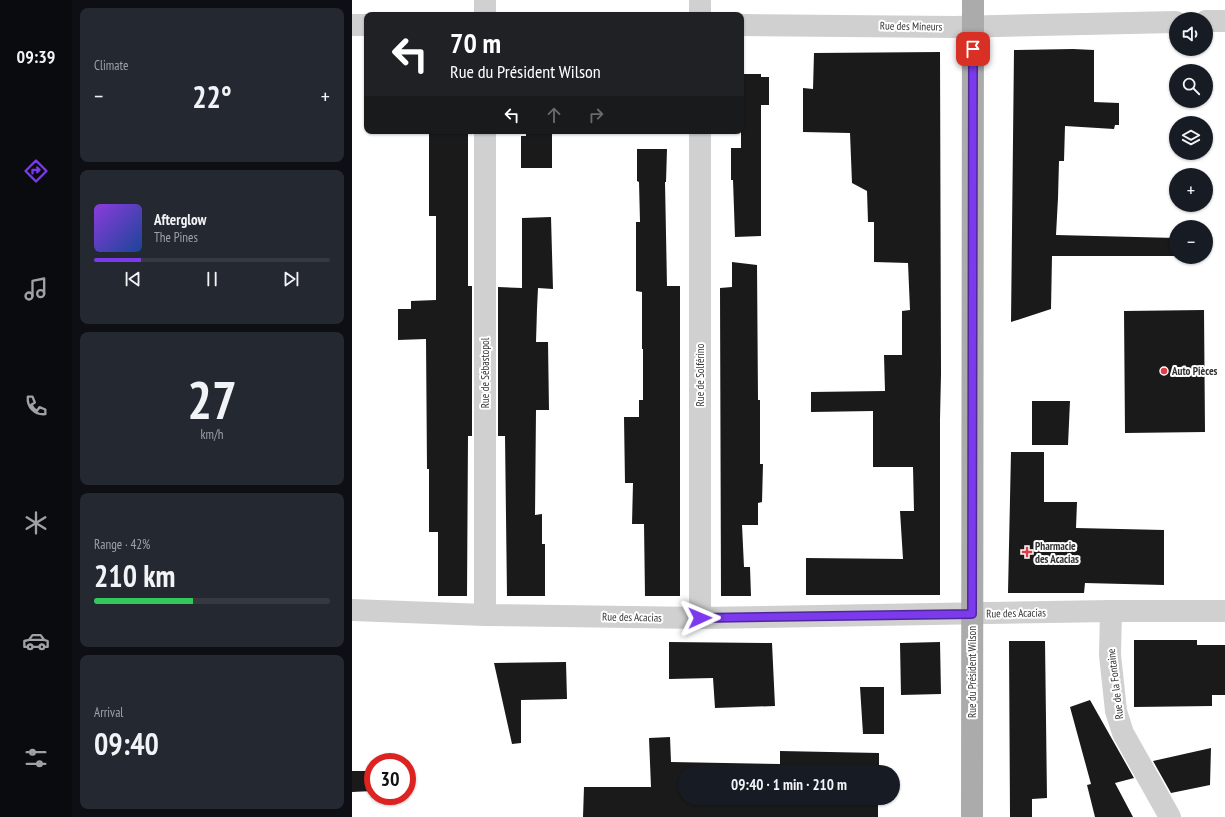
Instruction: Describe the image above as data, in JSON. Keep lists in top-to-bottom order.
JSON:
{
  "streets": {
    "main road": ["Rue du Président Wilson"],
    "street": [
      "Rue des Mineurs",
      "Rue de Sébastopol",
      "Rue de Solférino",
      "Rue des Acacias",
      "Rue de la Fontaine"
    ]
  },
  "crossings": [
    ["Rue des Mineurs", "Rue du Président Wilson"],
    ["Rue de Sébastopol", "Rue des Acacias"],
    ["Rue de Solférino", "Rue des Acacias"],
    ["Rue des Acacias", "Rue du Président Wilson"],
    ["Rue des Acacias", "Rue de la Fontaine"]
  ],
  "places": {
    "other": ["Auto Pièces"],
    "health": ["Pharmacie des Acacias"]
  },
  "page": {
    "tabs": "09:39",
    "tile": [
      "Climate",
      ["27", "km/h"],
      ["Range · 42%", "210 km"],
      ["Arrival", "09:40"]
    ],
    "map_buttons": ["+", "−"],
    "turn": ["70 m", "Rue du Président Wilson"],
    "heat": ["−", "22°", "+"],
    "song": ["Afterglow", "The Pines"],
    "limit": "30",
    "trip": "09:40 · 1 min · 210 m"
  }
}
